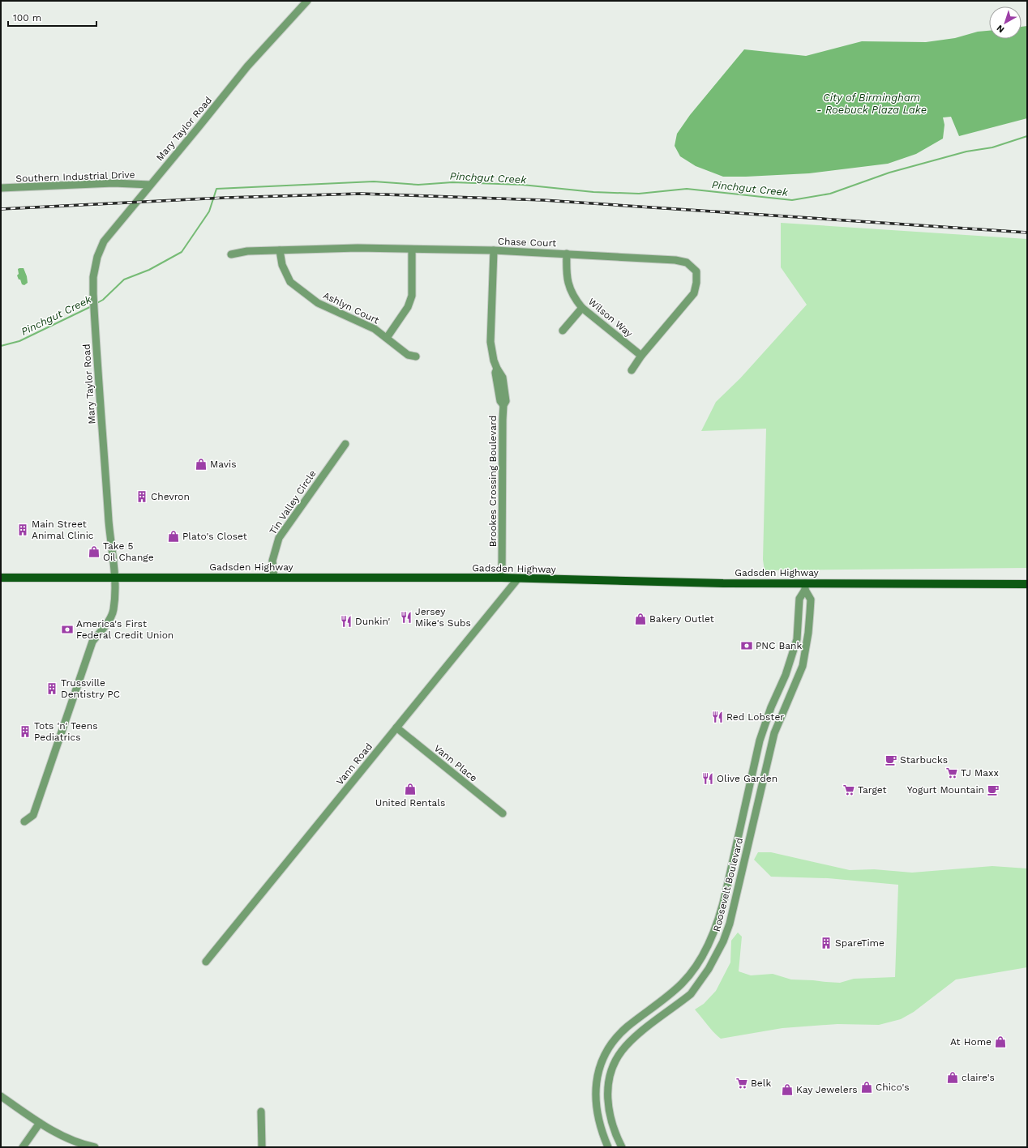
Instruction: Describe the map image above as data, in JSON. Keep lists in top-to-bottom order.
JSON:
{
  "streets": {
    "main road": ["Gadsden Highway"],
    "street": [
      "Mary Taylor Road",
      "Southern Industrial Drive",
      "Chase Court",
      "Ashlyn Court",
      "Wilson Way",
      "Brookes Crossing Boulevard",
      "Tin Valley Circle",
      "Vann Place",
      "Vann Road",
      "Roosevelt Boulevard"
    ]
  },
  "crossings": [
    ["Mary Taylor Road", "Southern Industrial Drive"],
    ["Mary Taylor Road", "Gadsden Highway"],
    ["Chase Court", "Ashlyn Court"],
    ["Chase Court", "Wilson Way"],
    ["Chase Court", "Brookes Crossing Boulevard"],
    ["Brookes Crossing Boulevard", "Gadsden Highway"],
    ["Tin Valley Circle", "Gadsden Highway"],
    ["Gadsden Highway", "Vann Road"],
    ["Gadsden Highway", "Roosevelt Boulevard"],
    ["Vann Place", "Vann Road"]
  ],
  "water": ["City of Birmingham - Roebuck Plaza Lake", "Pinchgut Creek"],
  "places": {
    "shop": [
      "Mavis",
      "Plato's Closet",
      "Take 5 Oil Change",
      "Bakery Outlet",
      "United Rentals",
      "At Home",
      "claire's",
      "Chico's",
      "Kay Jewelers"
    ],
    "building": [
      "Chevron",
      "Main Street Animal Clinic",
      "Trussville Dentistry PC",
      "Tots 'n' Teens Pediatrics",
      "SpareTime"
    ],
    "restaurant": [
      "Jersey Mike's Subs",
      "Dunkin'",
      "Red Lobster",
      "Olive Garden"
    ],
    "bank": ["America's First Federal Credit Union", "PNC Bank"],
    "cafe": ["Starbucks", "Yogurt Mountain"],
    "supermarket": ["TJ Maxx", "Target", "Belk"]
  },
  "scale_bar": "100 m",
  "north": "bottom left"
}
